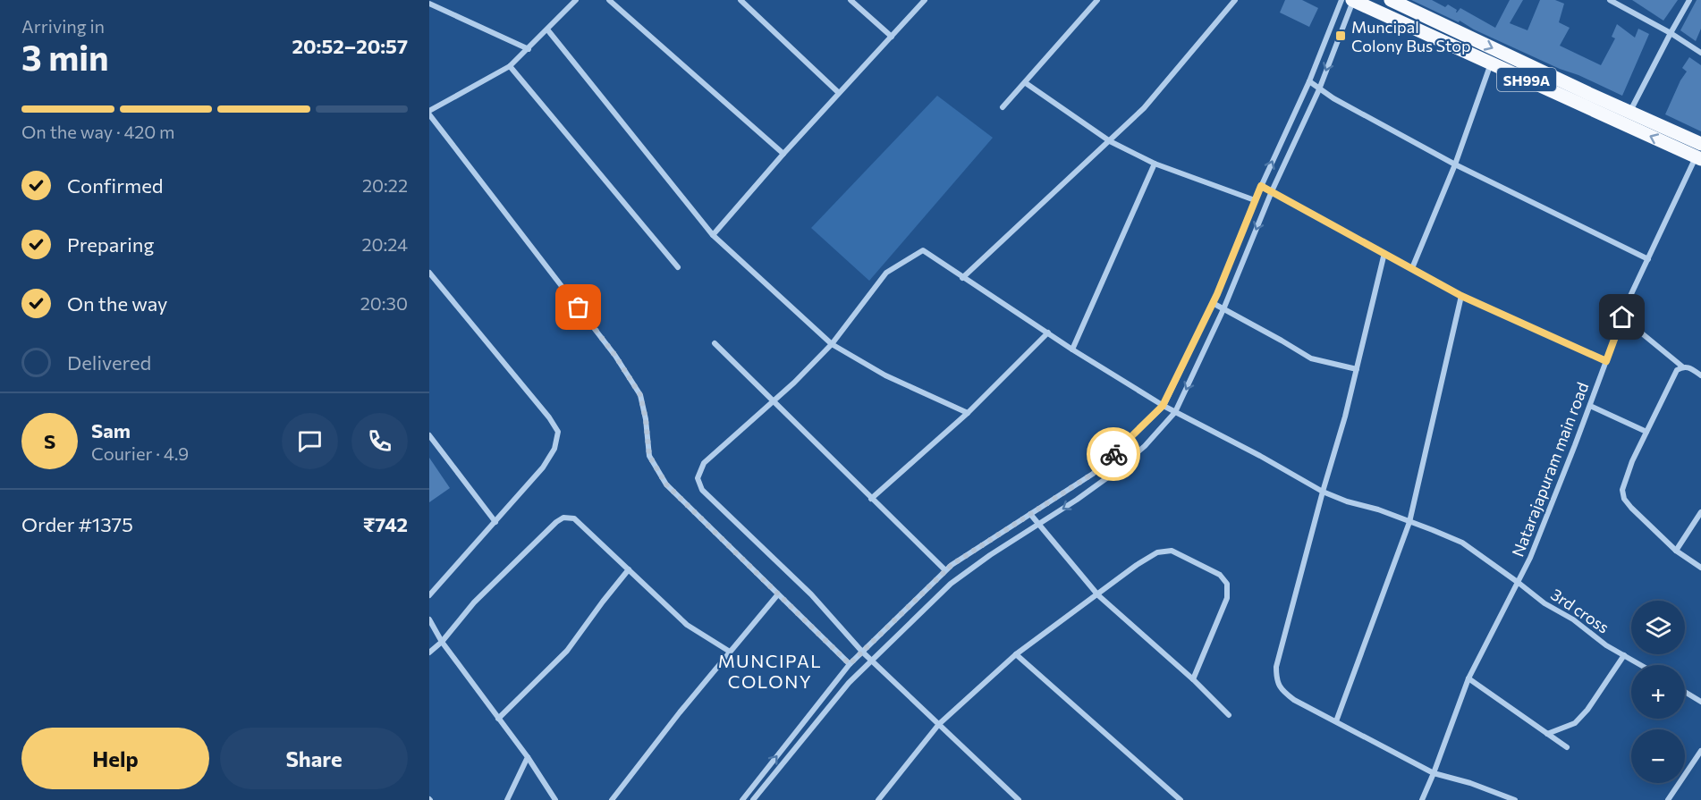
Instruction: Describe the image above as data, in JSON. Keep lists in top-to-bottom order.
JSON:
{
  "streets": {
    "main road": ["SH99A"],
    "street": ["Natarajapuram main road", "3rd cross"]
  },
  "crossings": [
    ["SH99A", "Natarajapuram main road"],
    ["Natarajapuram main road", "3rd cross"]
  ],
  "districts": ["MUNCIPAL COLONY"],
  "places": {
    "transit": ["Muncipal Colony Bus Stop"]
  },
  "page": {
    "heading": ["3 min", "Arriving in", "20:52–20:57"],
    "panel": [
      "Sam",
      "Courier · 4.9",
      "Order #1375",
      "₹742"
    ],
    "bar": "On the way · 420 m",
    "list": [
      ["Confirmed", "20:22"],
      ["Preparing", "20:24"],
      ["On the way", "20:30"],
      "Delivered"
    ],
    "round": "S",
    "map_buttons": ["+", "−"],
    "buttons": ["Help", "Share"]
  }
}
